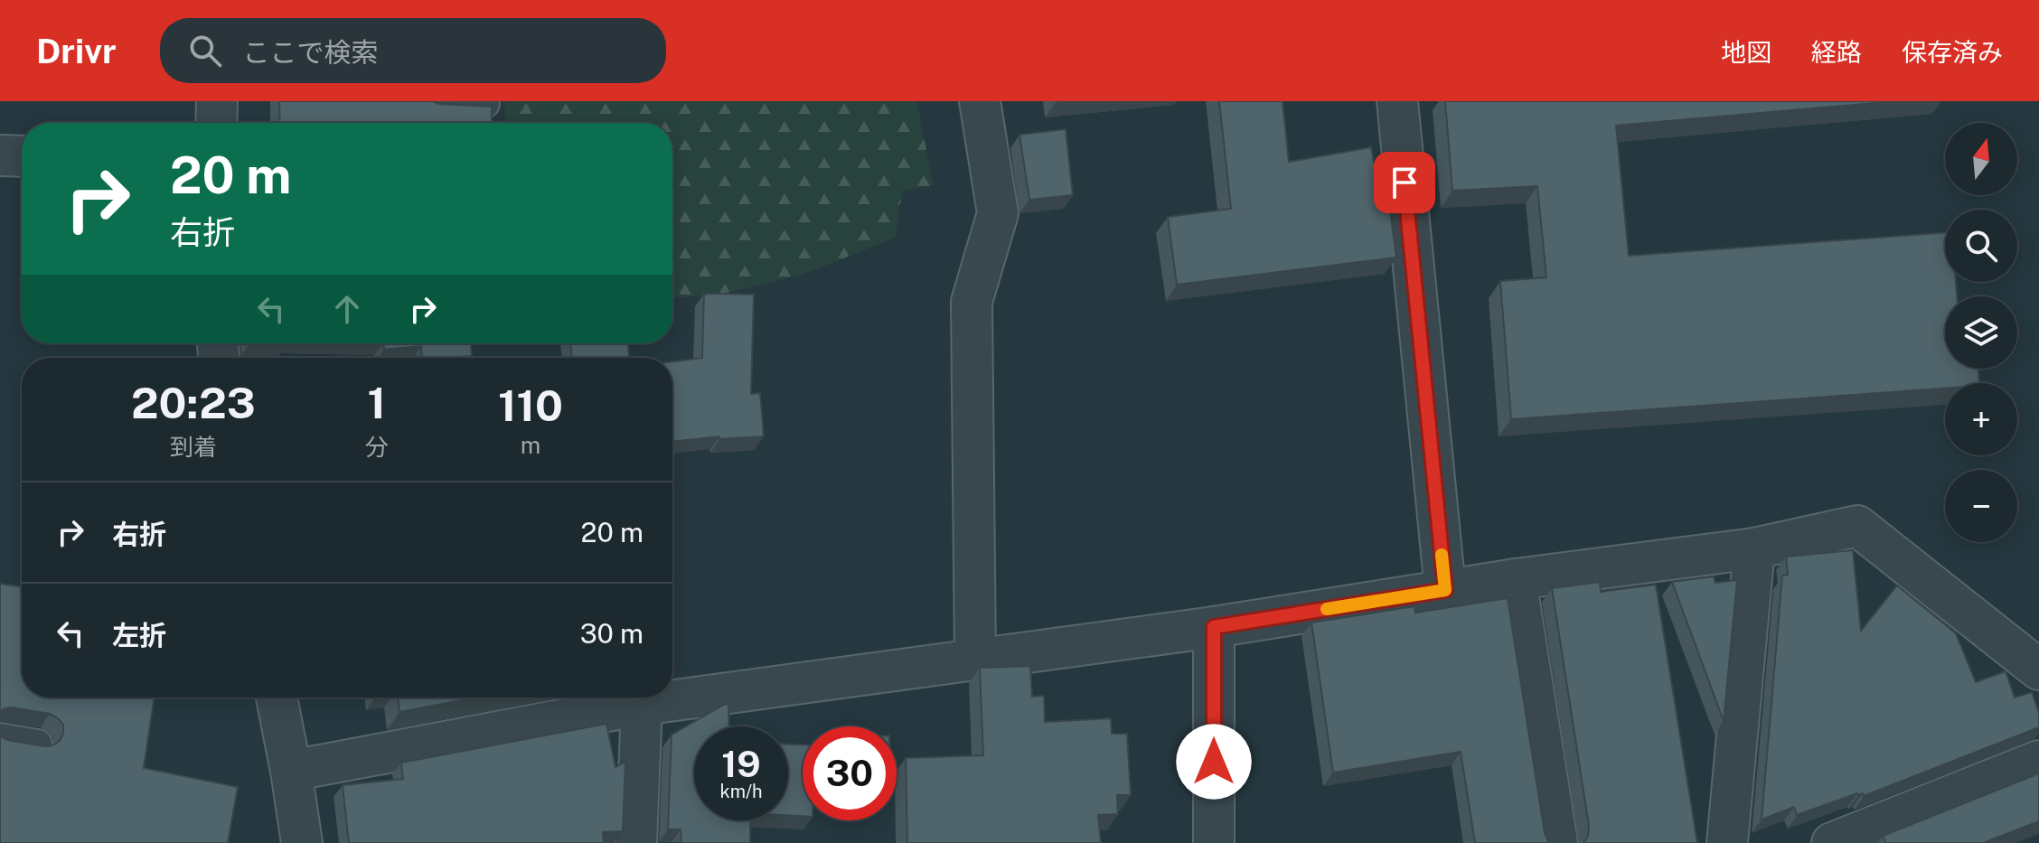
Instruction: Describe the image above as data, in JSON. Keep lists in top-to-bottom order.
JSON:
{
  "north": "top",
  "page": {
    "header": "Drivr",
    "search": "ここで検索",
    "nav": ["地図", "経路", "保存済み"],
    "map_buttons": ["+", "−"],
    "turn": ["20 m", "右折"],
    "eta": [
      "20:23",
      "到着",
      "1",
      "分",
      "110",
      "m"
    ],
    "list": [
      {
        "name": "右折",
        "value": "20 m"
      },
      {
        "name": "左折",
        "value": "30 m"
      }
    ],
    "speed": "19 km/h",
    "limit": "30"
  }
}
